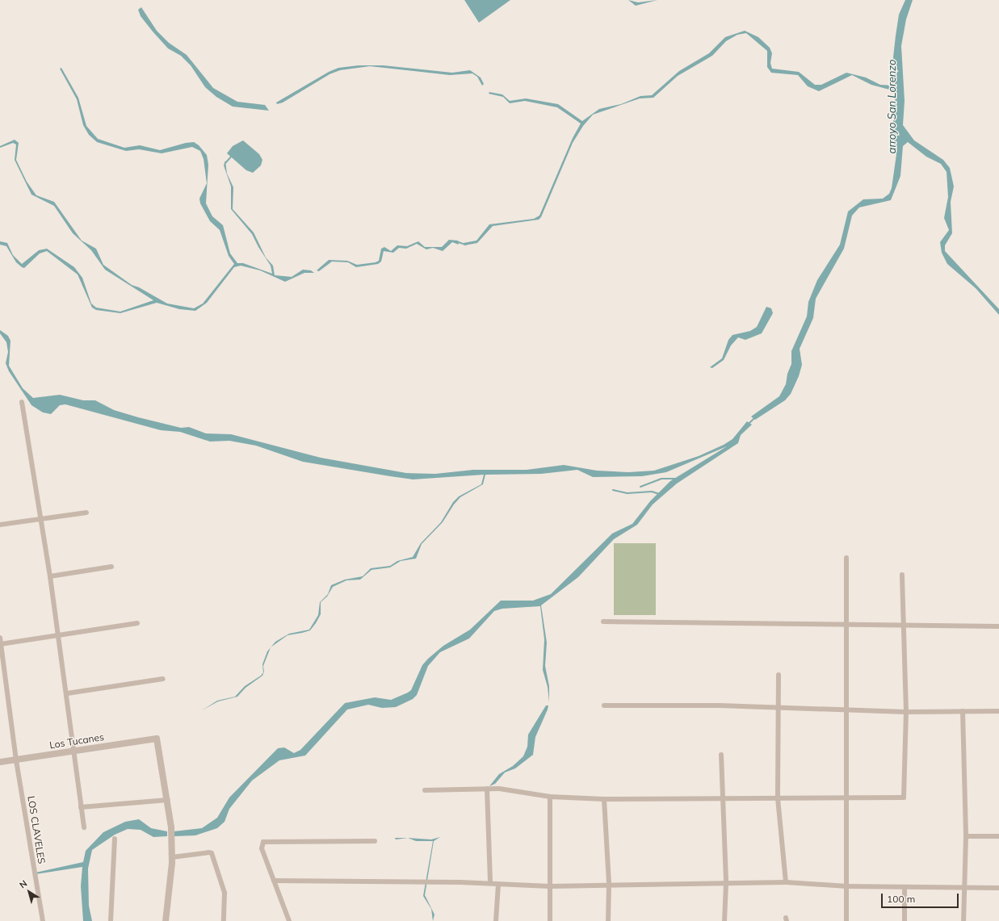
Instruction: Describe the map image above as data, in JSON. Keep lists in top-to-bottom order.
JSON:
{
  "streets": {
    "street": ["Los Tucanes", "LOS CLAVELES"]
  },
  "crossings": [
    ["Los Tucanes", "LOS CLAVELES"]
  ],
  "water": ["arroyo San Lorenzo"],
  "scale_bar": "100 m",
  "north": "top left"
}
